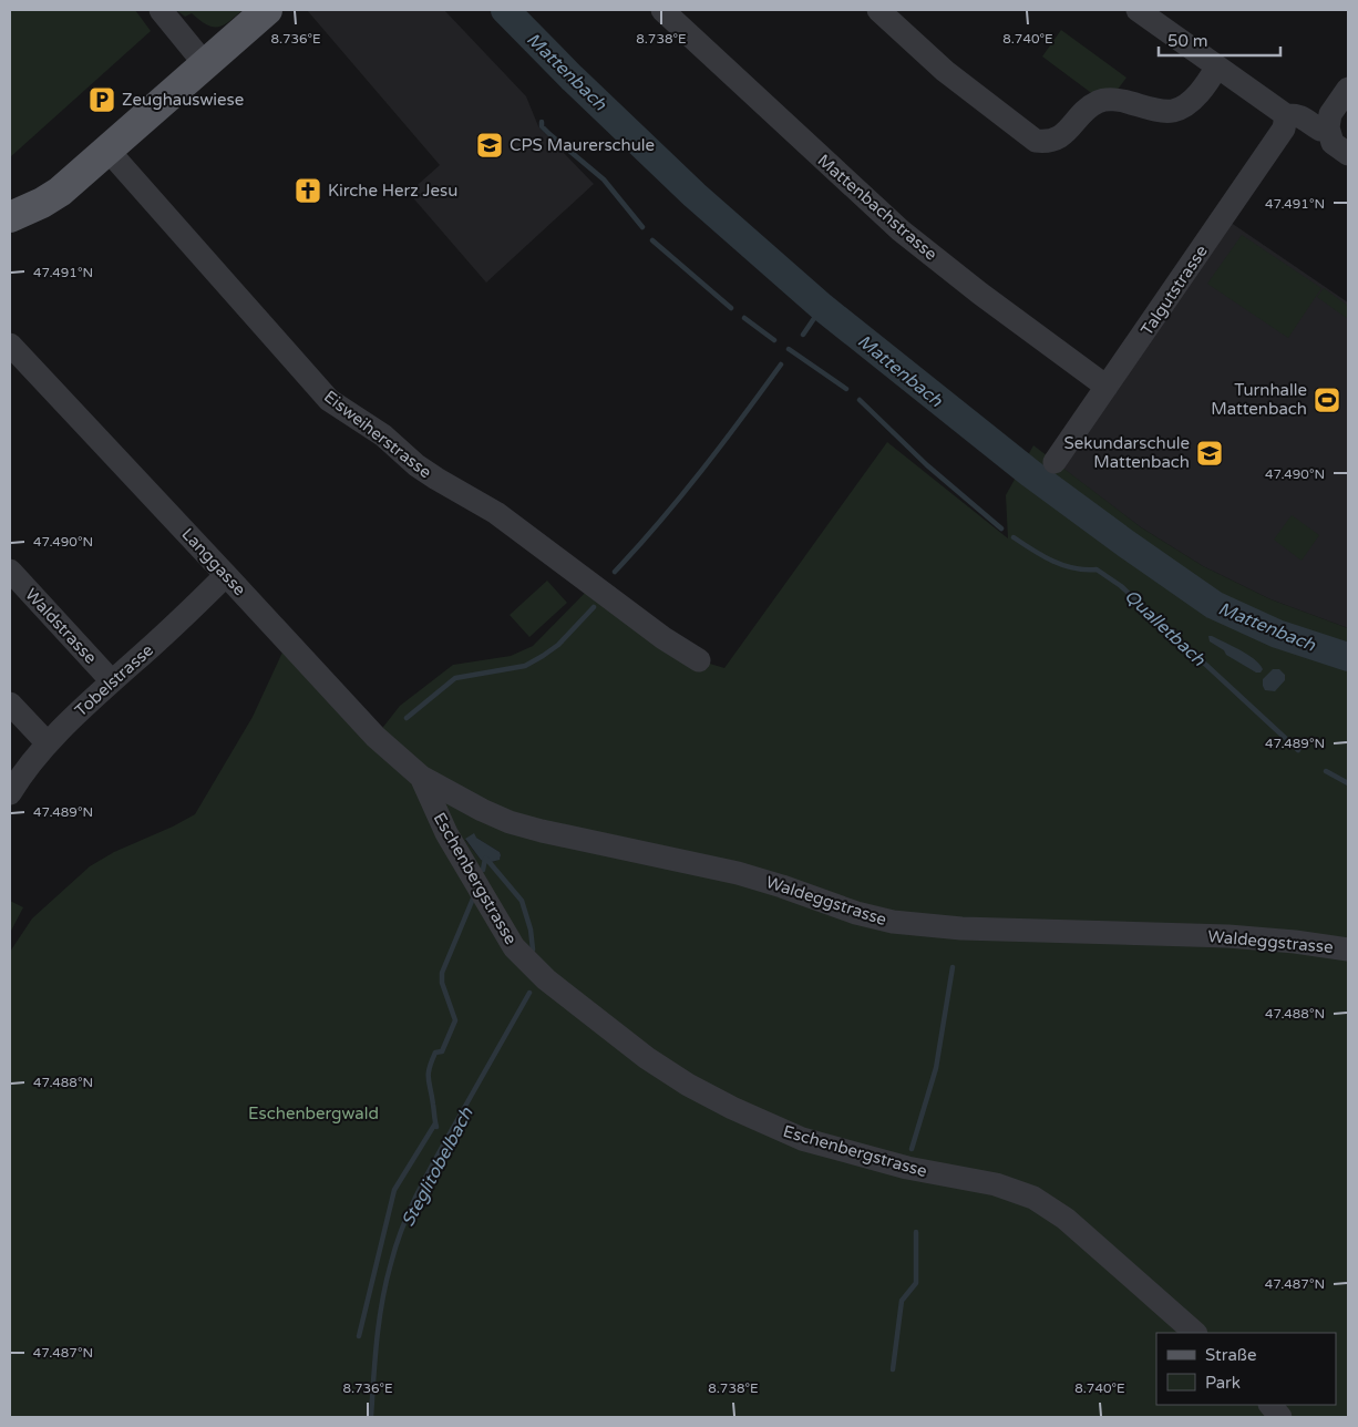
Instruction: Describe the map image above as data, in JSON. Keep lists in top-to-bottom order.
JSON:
{
  "streets": {
    "street": [
      "Mattenbachstrasse",
      "Talgutstrasse",
      "Eisweiherstrasse",
      "Langgasse",
      "Waldstrasse",
      "Tobelstrasse",
      "Eschenbergstrasse",
      "Waldeggstrasse"
    ]
  },
  "crossings": [
    ["Mattenbachstrasse", "Talgutstrasse"],
    ["Langgasse", "Tobelstrasse"],
    ["Langgasse", "Eschenbergstrasse"],
    ["Langgasse", "Waldeggstrasse"],
    ["Waldstrasse", "Tobelstrasse"],
    ["Eschenbergstrasse", "Waldeggstrasse"]
  ],
  "water": ["Mattenbach", "Qualletbach", "Steglitobelbach"],
  "parks": ["Eschenbergwald"],
  "places": {
    "parking": ["Zeughauswiese"],
    "school or university": ["CPS Maurerschule", "Sekundarschule Mattenbach"],
    "church": ["Kirche Herz Jesu"],
    "sports": ["Turnhalle Mattenbach"]
  },
  "legend": ["Straße", "Park"],
  "scale_bar": "50 m",
  "coordinates": [
    "8.736°E",
    "8.738°E",
    "8.740°E",
    "47.491°N",
    "47.490°N",
    "47.489°N",
    "47.488°N",
    "47.487°N"
  ]
}
